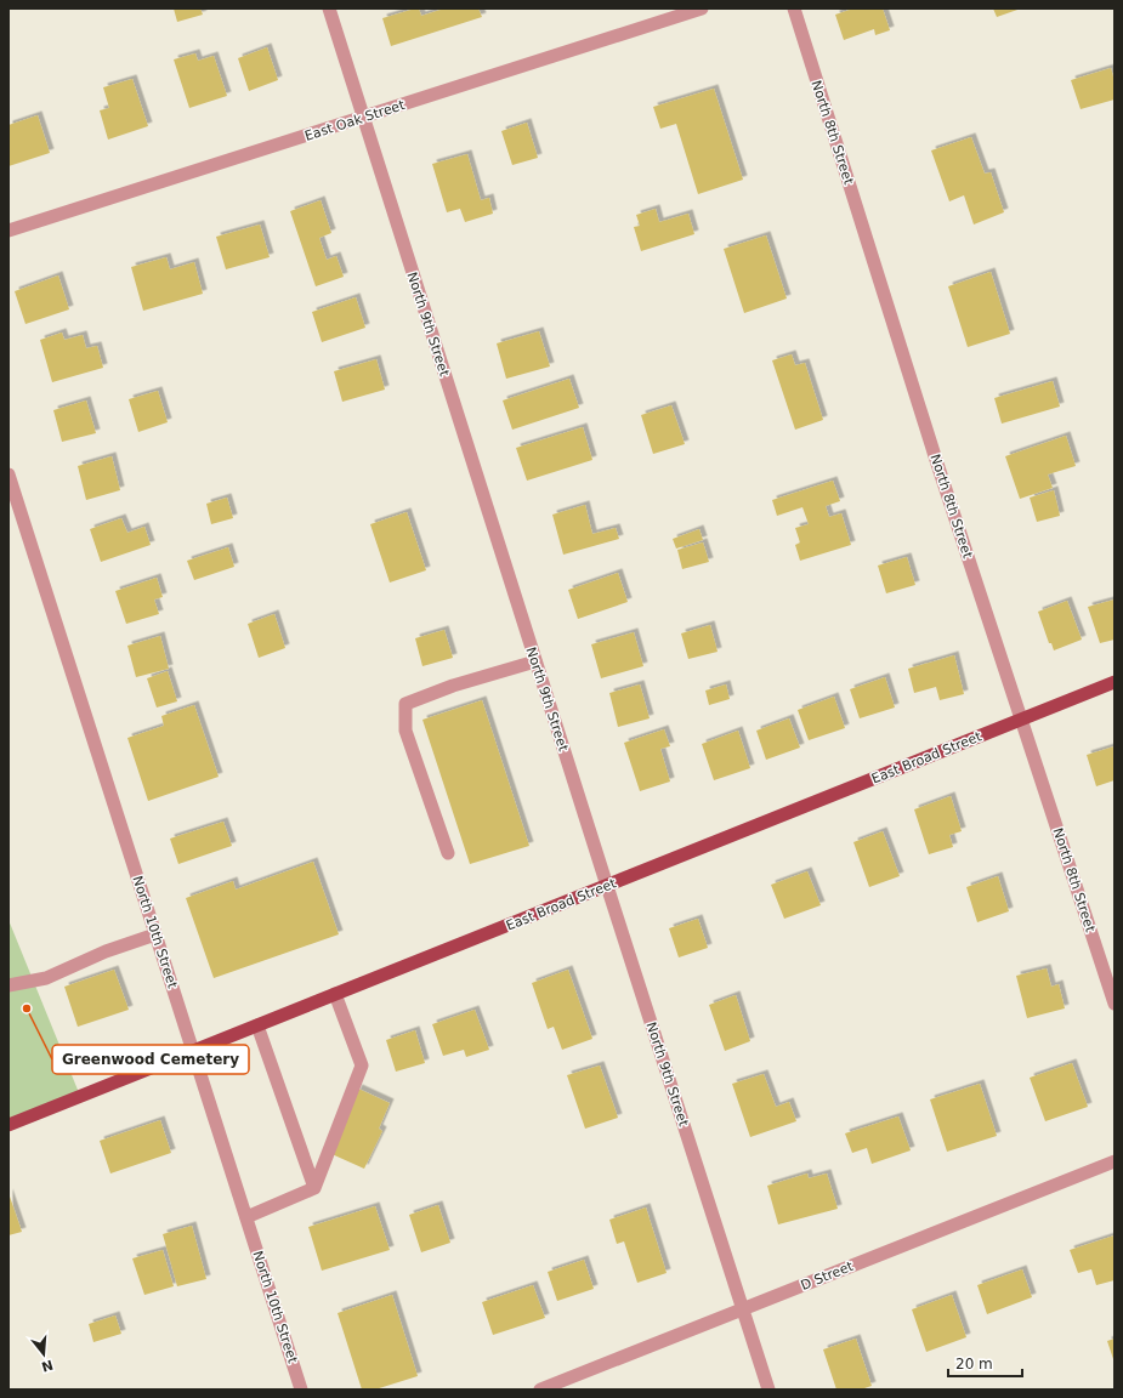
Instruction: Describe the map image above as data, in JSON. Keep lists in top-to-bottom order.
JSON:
{
  "streets": {
    "main road": ["East Broad Street"],
    "street": [
      "East Oak Street",
      "North 8th Street",
      "North 9th Street",
      "North 10th Street",
      "D Street"
    ]
  },
  "crossings": [
    ["East Oak Street", "North 9th Street"],
    ["North 8th Street", "East Broad Street"],
    ["North 9th Street", "East Broad Street"],
    ["North 9th Street", "D Street"],
    ["East Broad Street", "North 10th Street"]
  ],
  "places": ["Greenwood Cemetery"],
  "scale_bar": "20 m",
  "north": "bottom"
}
